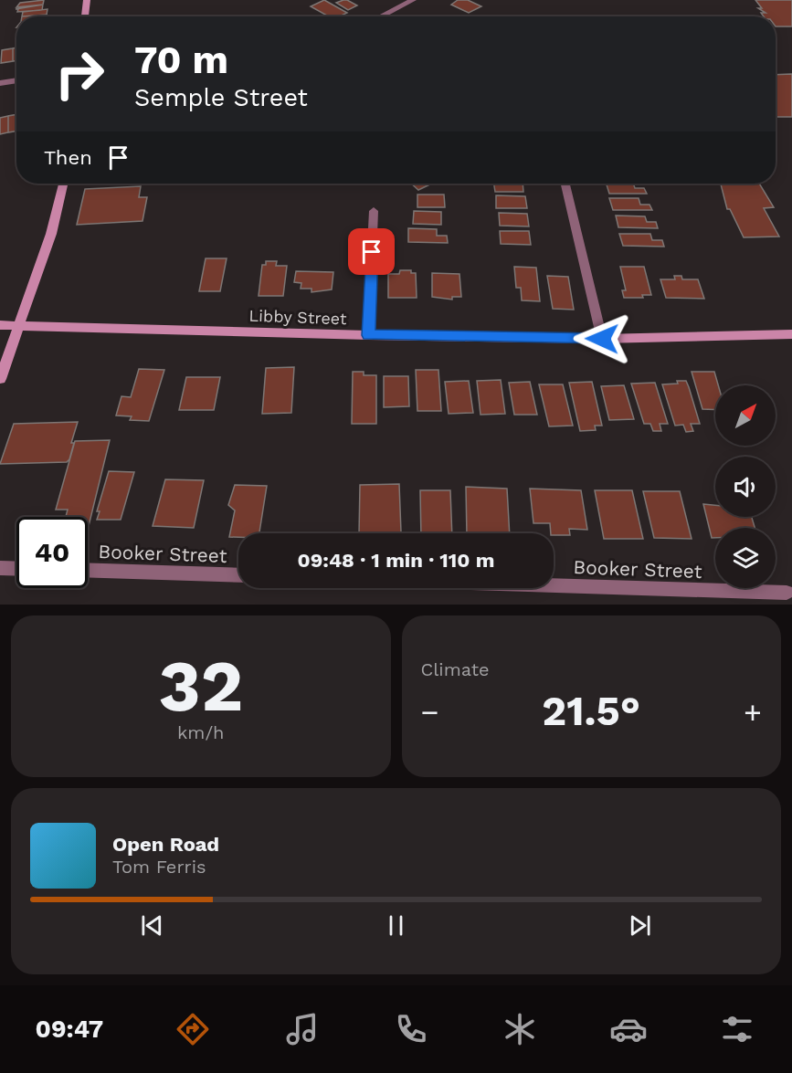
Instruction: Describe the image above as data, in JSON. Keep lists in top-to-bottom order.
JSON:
{
  "streets": {
    "street": ["Libby Street", "Booker Street"]
  },
  "north": "top right",
  "page": {
    "turn": ["70 m", "Semple Street"],
    "then": "Then",
    "limit": "40",
    "trip": "09:48 · 1 min · 110 m",
    "tile": [
      ["32", "km/h"],
      "Climate"
    ],
    "heat": ["−", "21.5°", "+"],
    "song": ["Open Road", "Tom Ferris"],
    "tabs": "09:47"
  }
}
